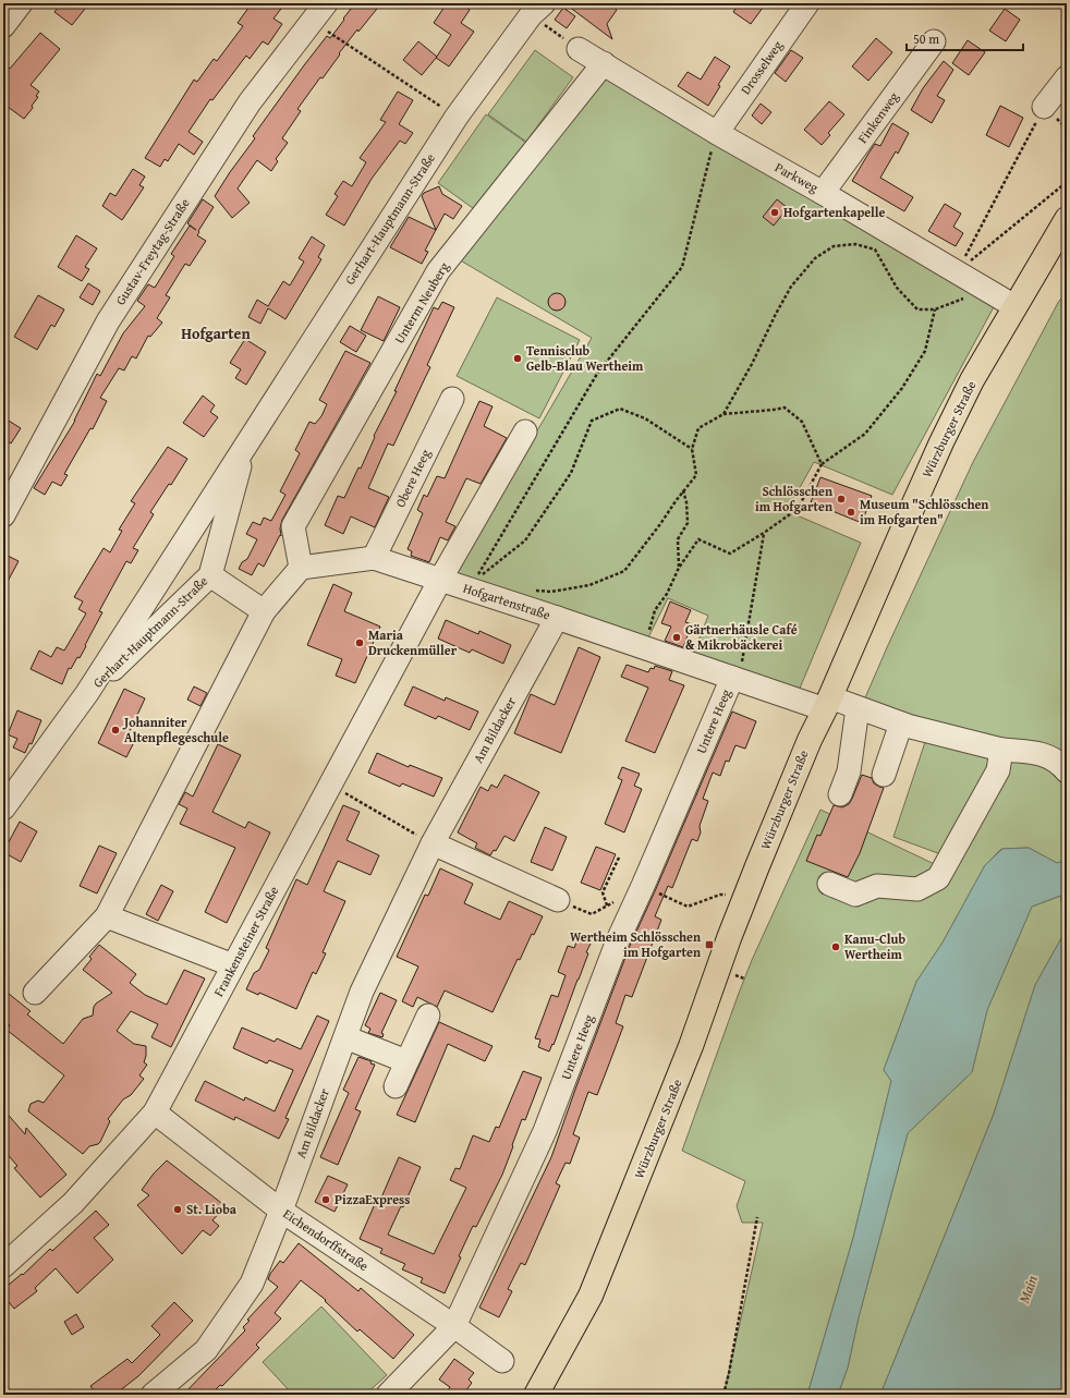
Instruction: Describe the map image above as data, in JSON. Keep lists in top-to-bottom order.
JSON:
{
  "streets": {
    "main road": ["Würzburger Straße"],
    "street": [
      "Drosselweg",
      "Finkenweg",
      "Parkweg",
      "Gerhart-Hauptmann-Straße",
      "Gustav-Freytag-Straße",
      "Unterm Neuberg",
      "Obere Heeg",
      "Hofgartenstraße",
      "Untere Heeg",
      "Am Bildacker",
      "Frankensteiner Straße",
      "Eichendorffstraße"
    ]
  },
  "crossings": [
    ["Drosselweg", "Parkweg"],
    ["Finkenweg", "Parkweg"],
    ["Parkweg", "Unterm Neuberg"],
    ["Parkweg", "Würzburger Straße"],
    ["Unterm Neuberg", "Hofgartenstraße"],
    ["Würzburger Straße", "Hofgartenstraße"],
    ["Obere Heeg", "Hofgartenstraße"],
    ["Hofgartenstraße", "Untere Heeg"],
    ["Hofgartenstraße", "Am Bildacker"],
    ["Hofgartenstraße", "Frankensteiner Straße"],
    ["Untere Heeg", "Eichendorffstraße"],
    ["Am Bildacker", "Eichendorffstraße"],
    ["Frankensteiner Straße", "Eichendorffstraße"]
  ],
  "districts": ["Hofgarten"],
  "water": ["Main"],
  "places": {
    "other": [
      "Hofgartenkapelle",
      "Tennisclub Gelb-Blau Wertheim",
      "Schlösschen im Hofgarten",
      "Museum \"Schlösschen im Hofgarten\"",
      "Gärtnerhäusle Café & Mikrobäckerei",
      "Maria Druckenmüller",
      "Johanniter Altenpflegeschule",
      "Kanu-Club Wertheim",
      "PizzaExpress",
      "St. Lioba"
    ],
    "transit": ["Wertheim Schlösschen im Hofgarten"]
  },
  "scale_bar": "50 m"
}
